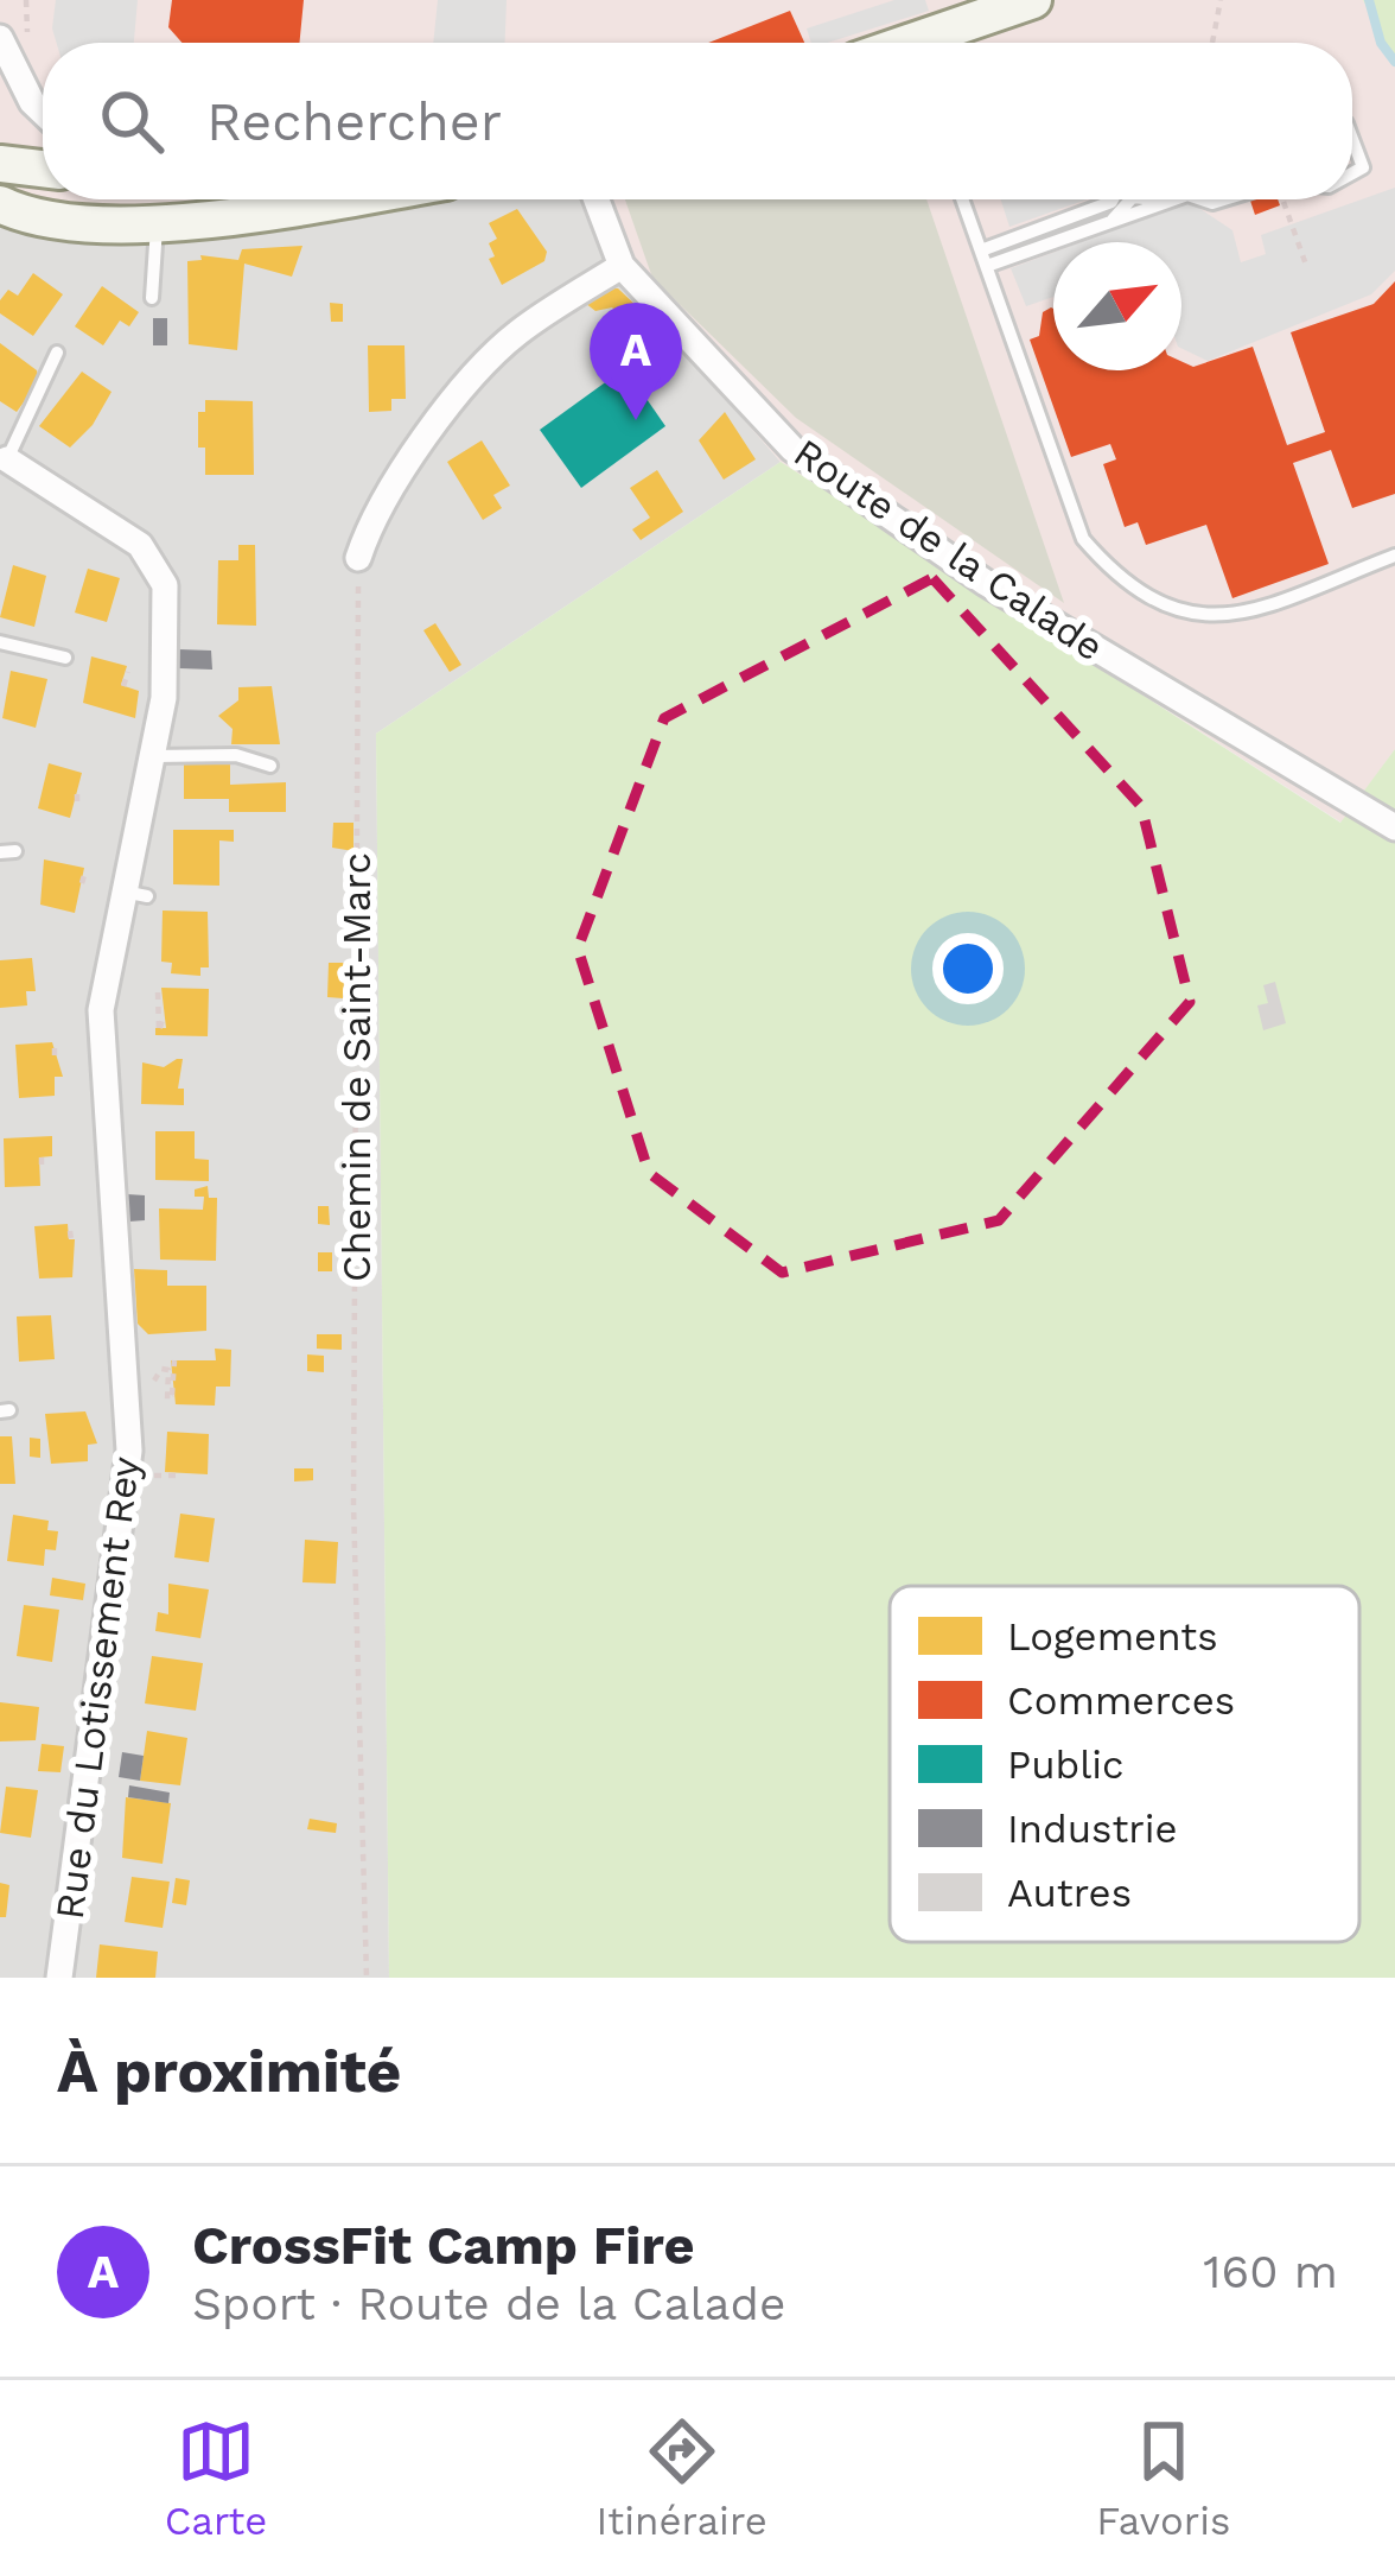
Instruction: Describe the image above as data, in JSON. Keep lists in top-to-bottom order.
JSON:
{
  "streets": {
    "street": ["Route de la Calade", "Rue du Lotissement Rey"],
    "path": ["Chemin de Saint-Marc"]
  },
  "legend": [
    "Logements",
    "Commerces",
    "Public",
    "Industrie",
    "Autres"
  ],
  "north": "top right",
  "page": {
    "search": "Rechercher",
    "pins": "A",
    "heading": "À proximité",
    "list": [
      {
        "mark": "A",
        "name": "CrossFit Camp Fire",
        "note": "Sport · Route de la Calade",
        "value": "160 m"
      }
    ],
    "nav": ["Carte", "Itinéraire", "Favoris"]
  }
}
